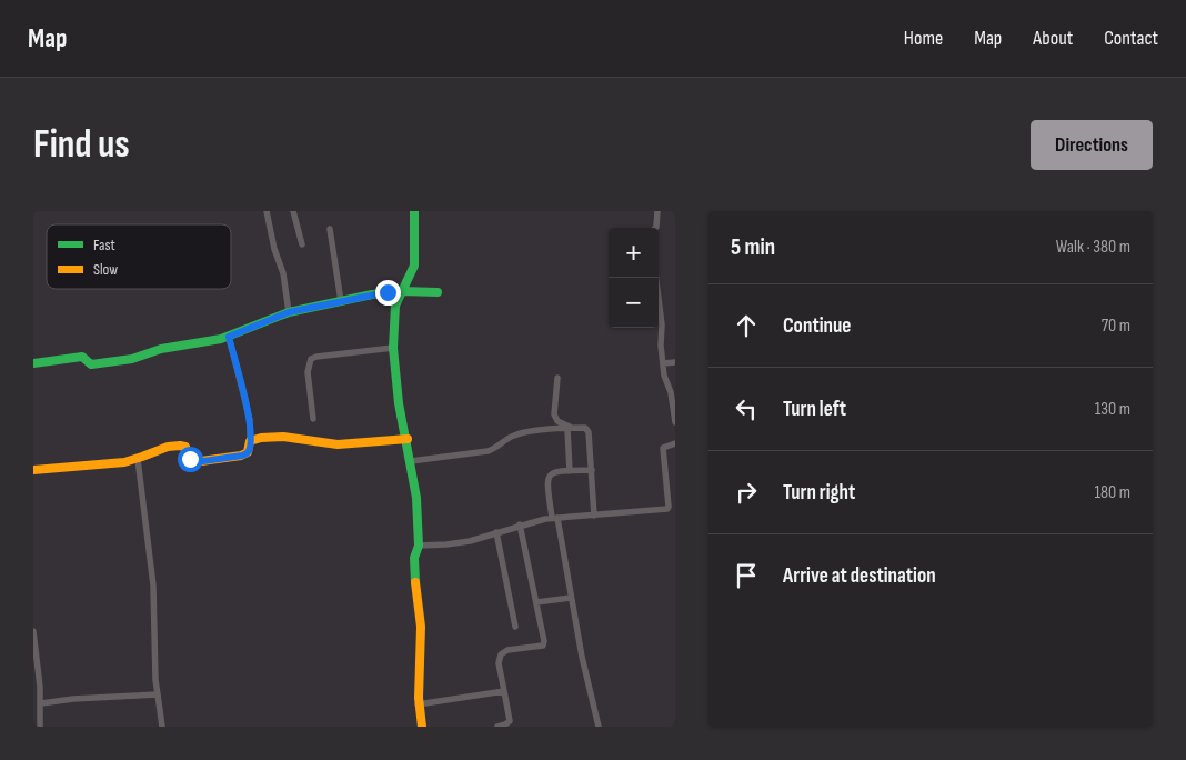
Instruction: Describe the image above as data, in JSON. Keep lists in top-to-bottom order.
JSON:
{
  "legend": ["Fast", "Slow"],
  "page": {
    "header": "Map",
    "nav": [
      "Home",
      "Map",
      "About",
      "Contact"
    ],
    "buttons": "Directions",
    "title": "Find us",
    "heading": ["5 min", "Walk · 380 m"],
    "map_buttons": ["+", "−"],
    "list": [
      ["Continue", "70 m"],
      ["Turn left", "130 m"],
      ["Turn right", "180 m"],
      "Arrive at destination"
    ]
  }
}
